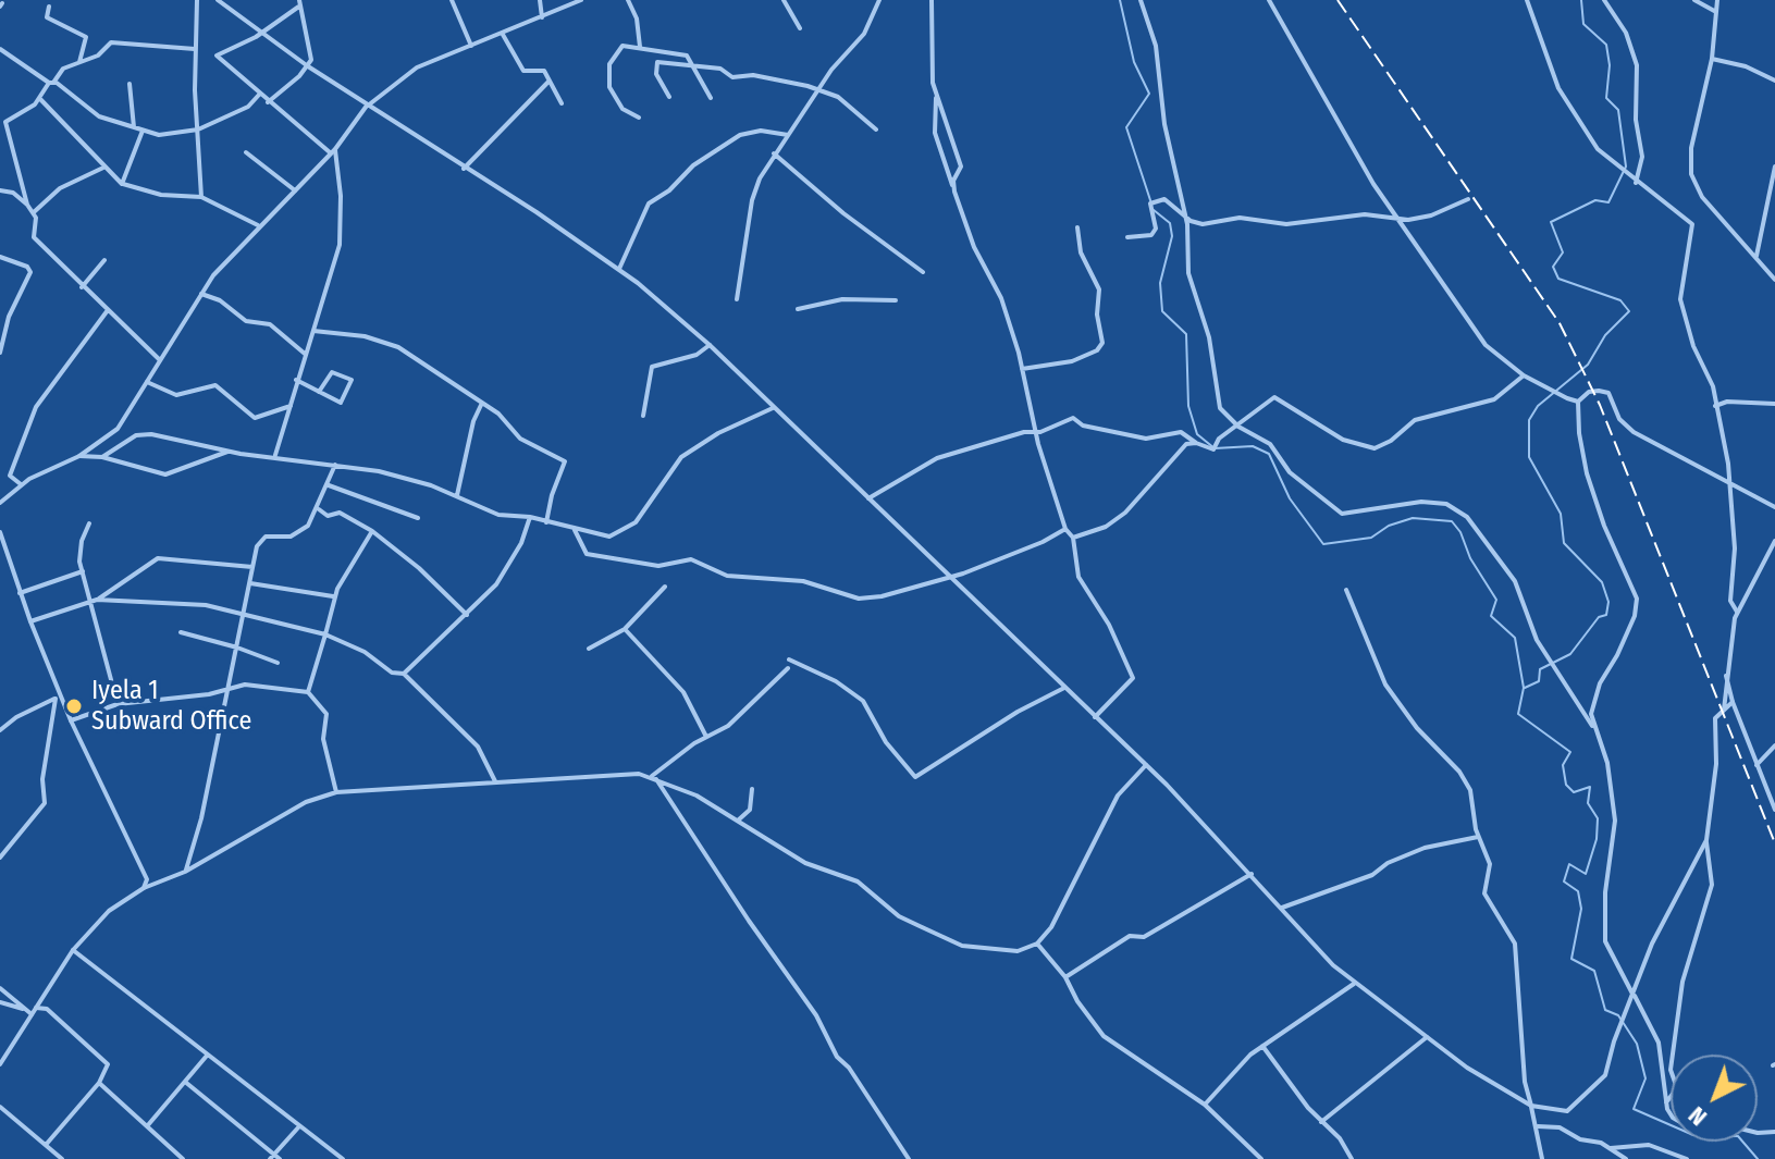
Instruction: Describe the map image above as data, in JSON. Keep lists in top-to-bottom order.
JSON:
{
  "places": ["Iyela 1 Subward Office"],
  "north": "bottom left"
}
